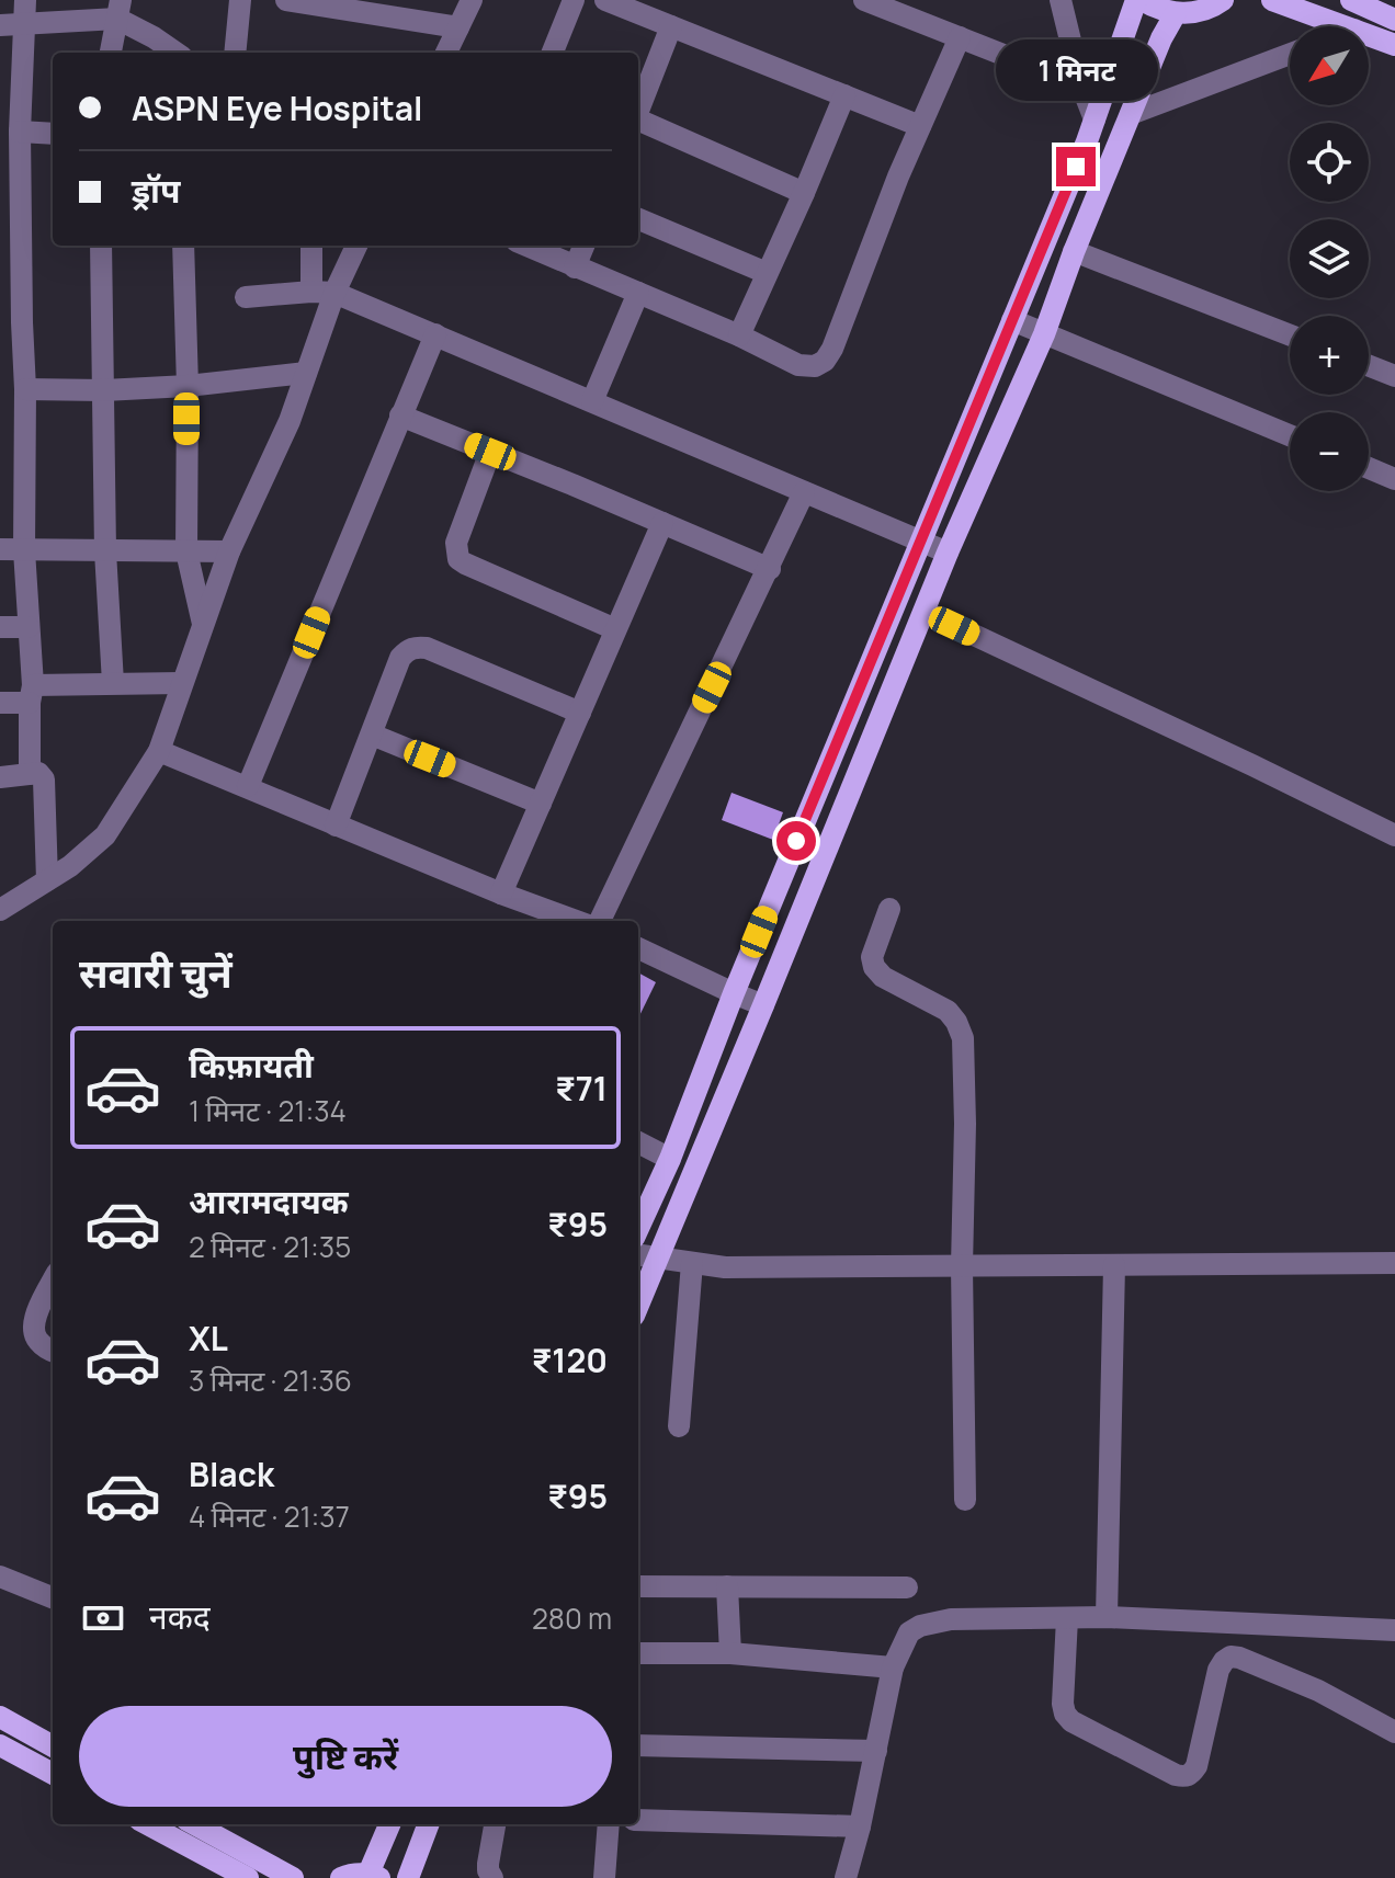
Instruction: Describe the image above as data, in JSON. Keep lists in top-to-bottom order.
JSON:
{
  "north": "bottom left",
  "page": {
    "map_buttons": ["+", "−"],
    "bubble": "1 मिनट",
    "banner": ["ASPN Eye Hospital", "ड्रॉप"],
    "heading": "सवारी चुनें",
    "list": [
      {
        "name": "किफ़ायती",
        "note": "1 मिनट · 21:34",
        "value": "₹71"
      },
      {
        "name": "आरामदायक",
        "note": "2 मिनट · 21:35",
        "value": "₹95"
      },
      {
        "name": "XL",
        "note": "3 मिनट · 21:36",
        "value": "₹120"
      },
      {
        "name": "Black",
        "note": "4 मिनट · 21:37",
        "value": "₹95"
      }
    ],
    "pay": ["नकद", "280 m"],
    "buttons": "पुष्टि करें"
  }
}
